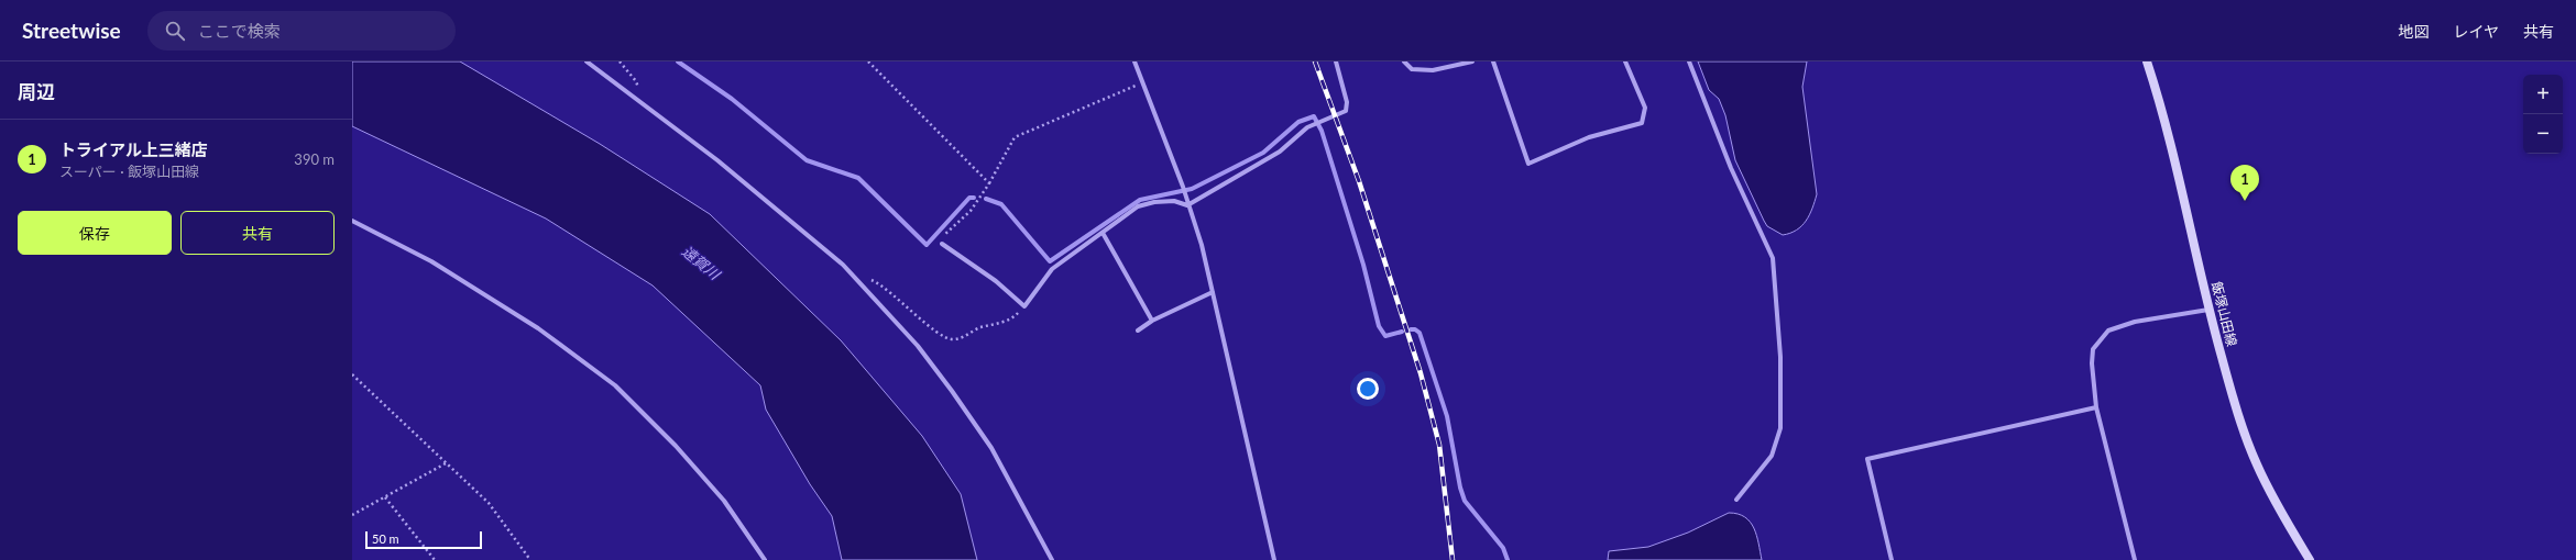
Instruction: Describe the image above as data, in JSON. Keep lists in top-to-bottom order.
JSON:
{
  "streets": {
    "main road": ["飯塚山田線"]
  },
  "water": ["遠賀川"],
  "scale_bar": "50 m",
  "page": {
    "header": "Streetwise",
    "search": "ここで検索",
    "nav": ["地図", "レイヤ", "共有"],
    "heading": "周辺",
    "map_buttons": ["+", "−"],
    "list": [
      {
        "mark": "1",
        "name": "トライアル上三緒店",
        "note": "スーパー · 飯塚山田線",
        "value": "390 m"
      }
    ],
    "pins": "1",
    "buttons": ["保存", "共有"],
    "scale": "50 m"
  }
}
